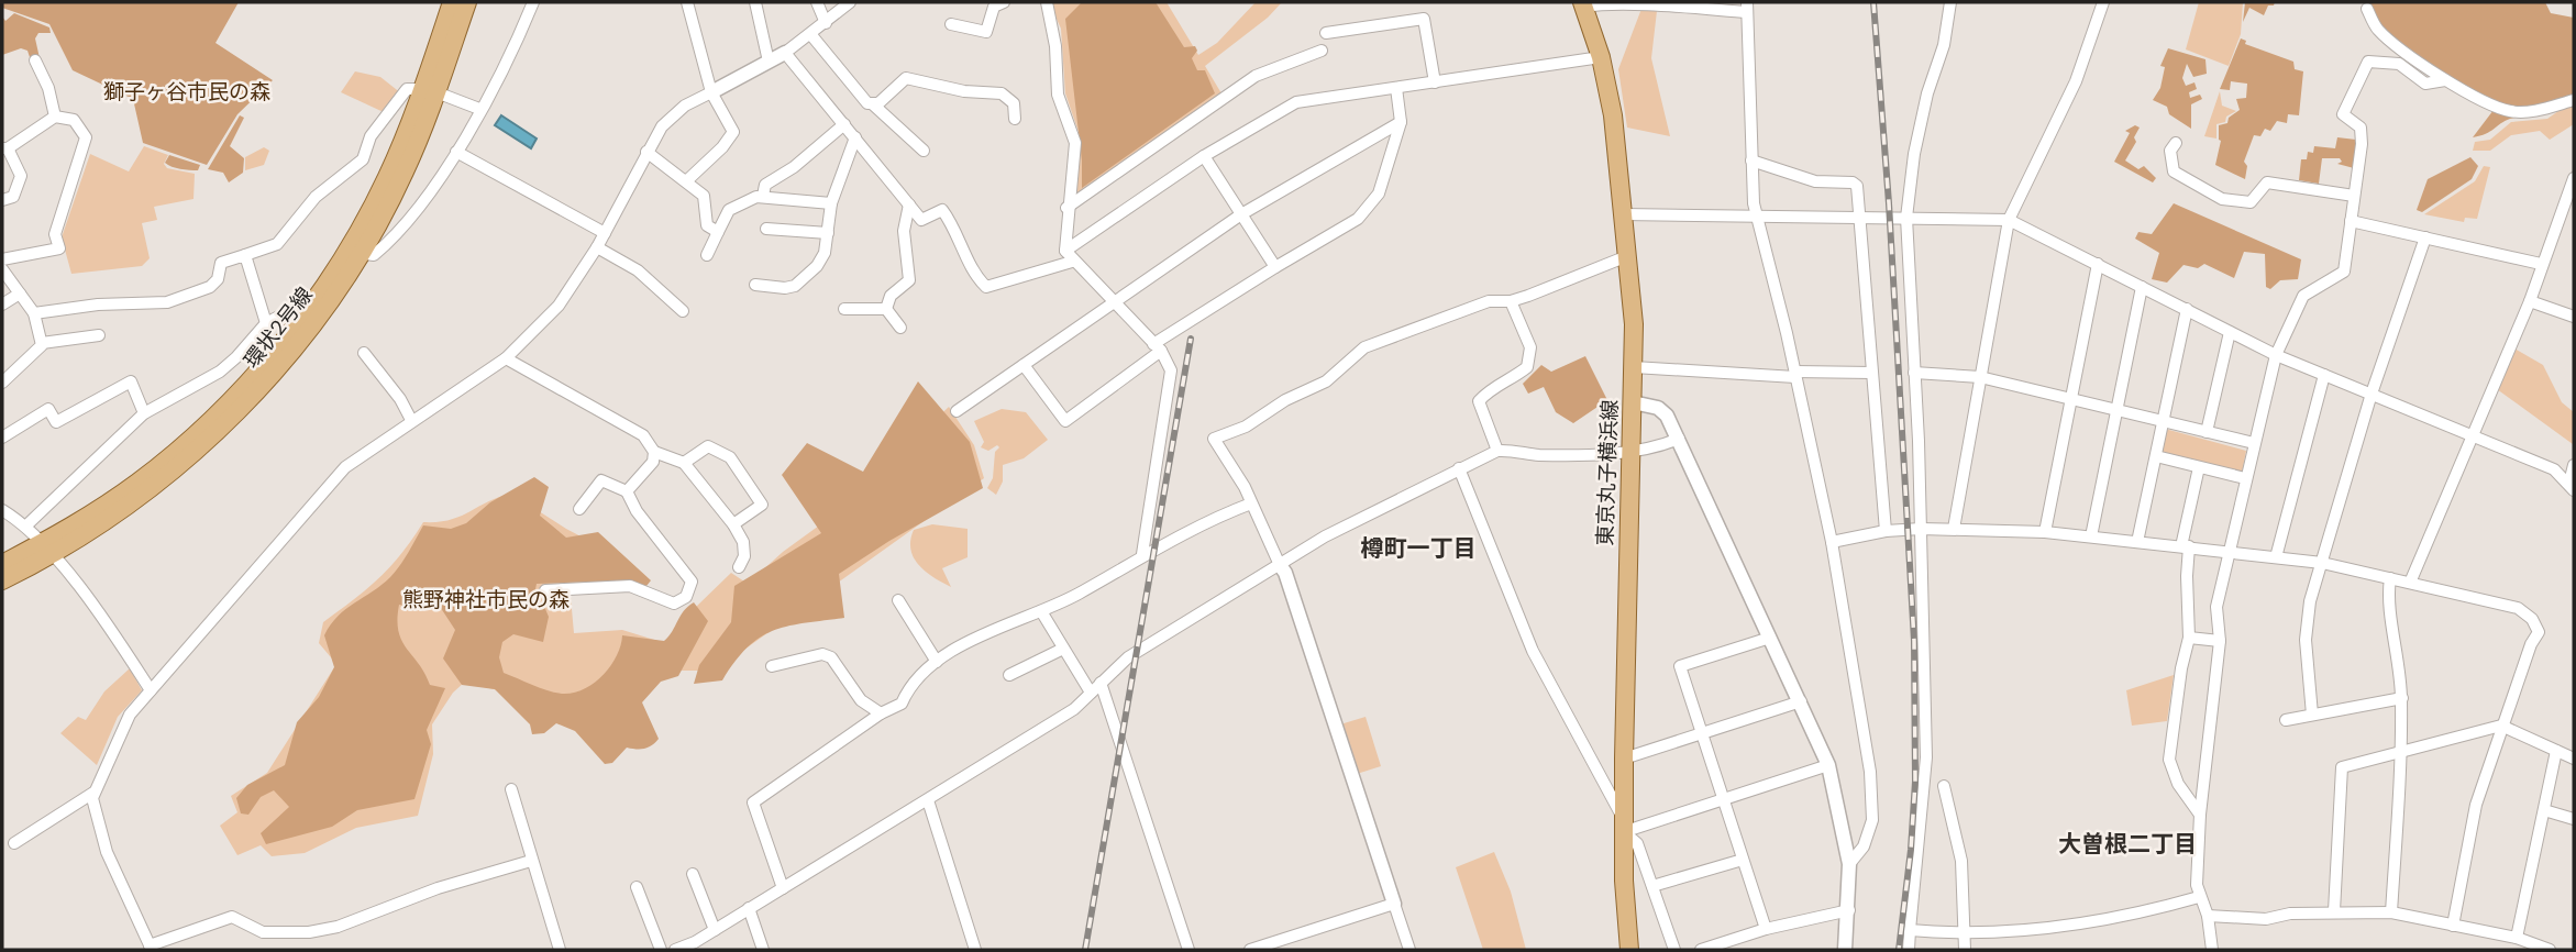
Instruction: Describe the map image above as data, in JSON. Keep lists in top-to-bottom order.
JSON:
{
  "streets": {
    "main road": ["環状2号線", "東京丸子横浜線"]
  },
  "districts": ["樽町一丁目", "大曽根二丁目"],
  "parks": ["獅子ヶ谷市民の森", "熊野神社市民の森"]
}
